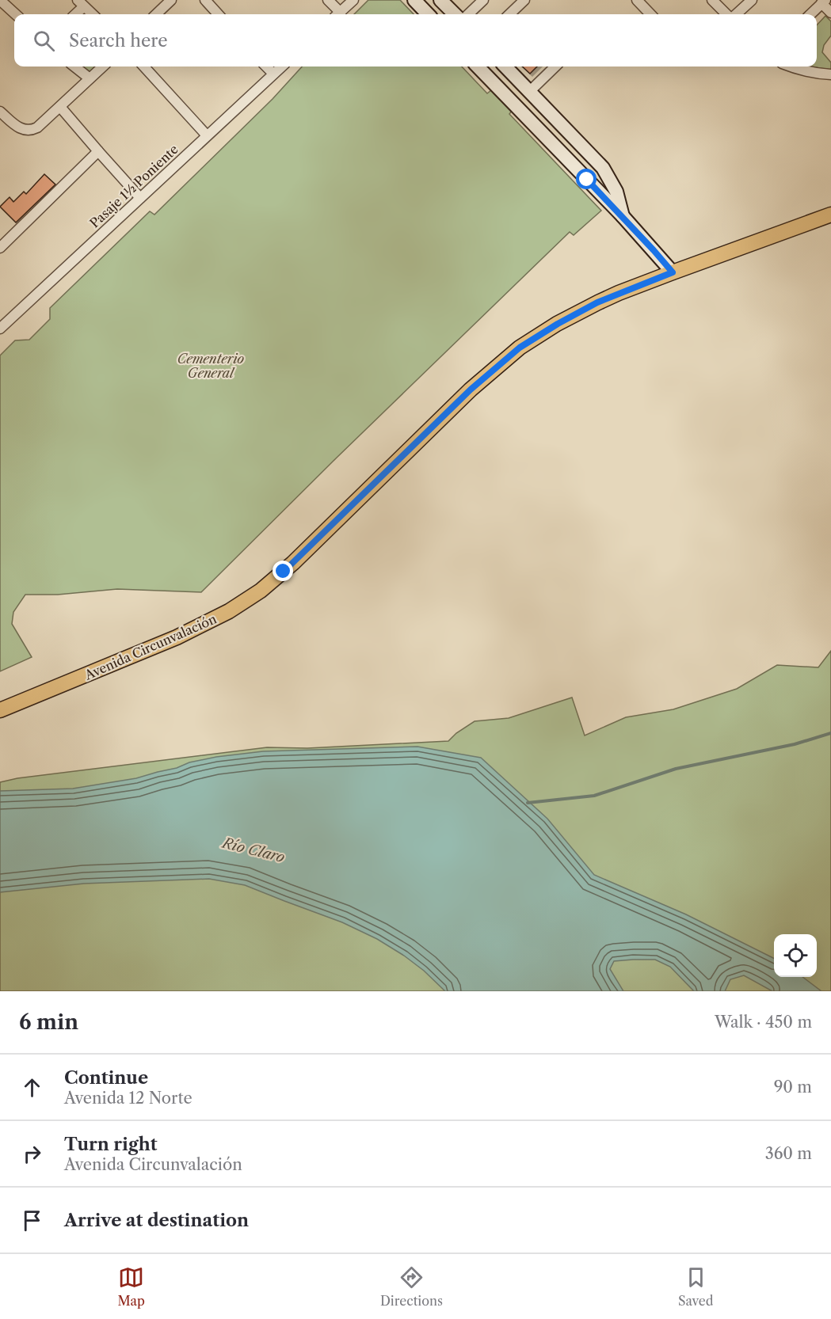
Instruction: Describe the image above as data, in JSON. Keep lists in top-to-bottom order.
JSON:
{
  "streets": {
    "main road": ["Avenida Circunvalación"],
    "street": ["Pasaje 1½ Poniente"]
  },
  "water": ["Río Claro"],
  "parks": ["Cementerio General"],
  "page": {
    "search": "Search here",
    "heading": ["6 min", "Walk · 450 m"],
    "list": [
      ["Continue", "Avenida 12 Norte", "90 m"],
      ["Turn right", "Avenida Circunvalación", "360 m"],
      "Arrive at destination"
    ],
    "nav": ["Map", "Directions", "Saved"]
  }
}
